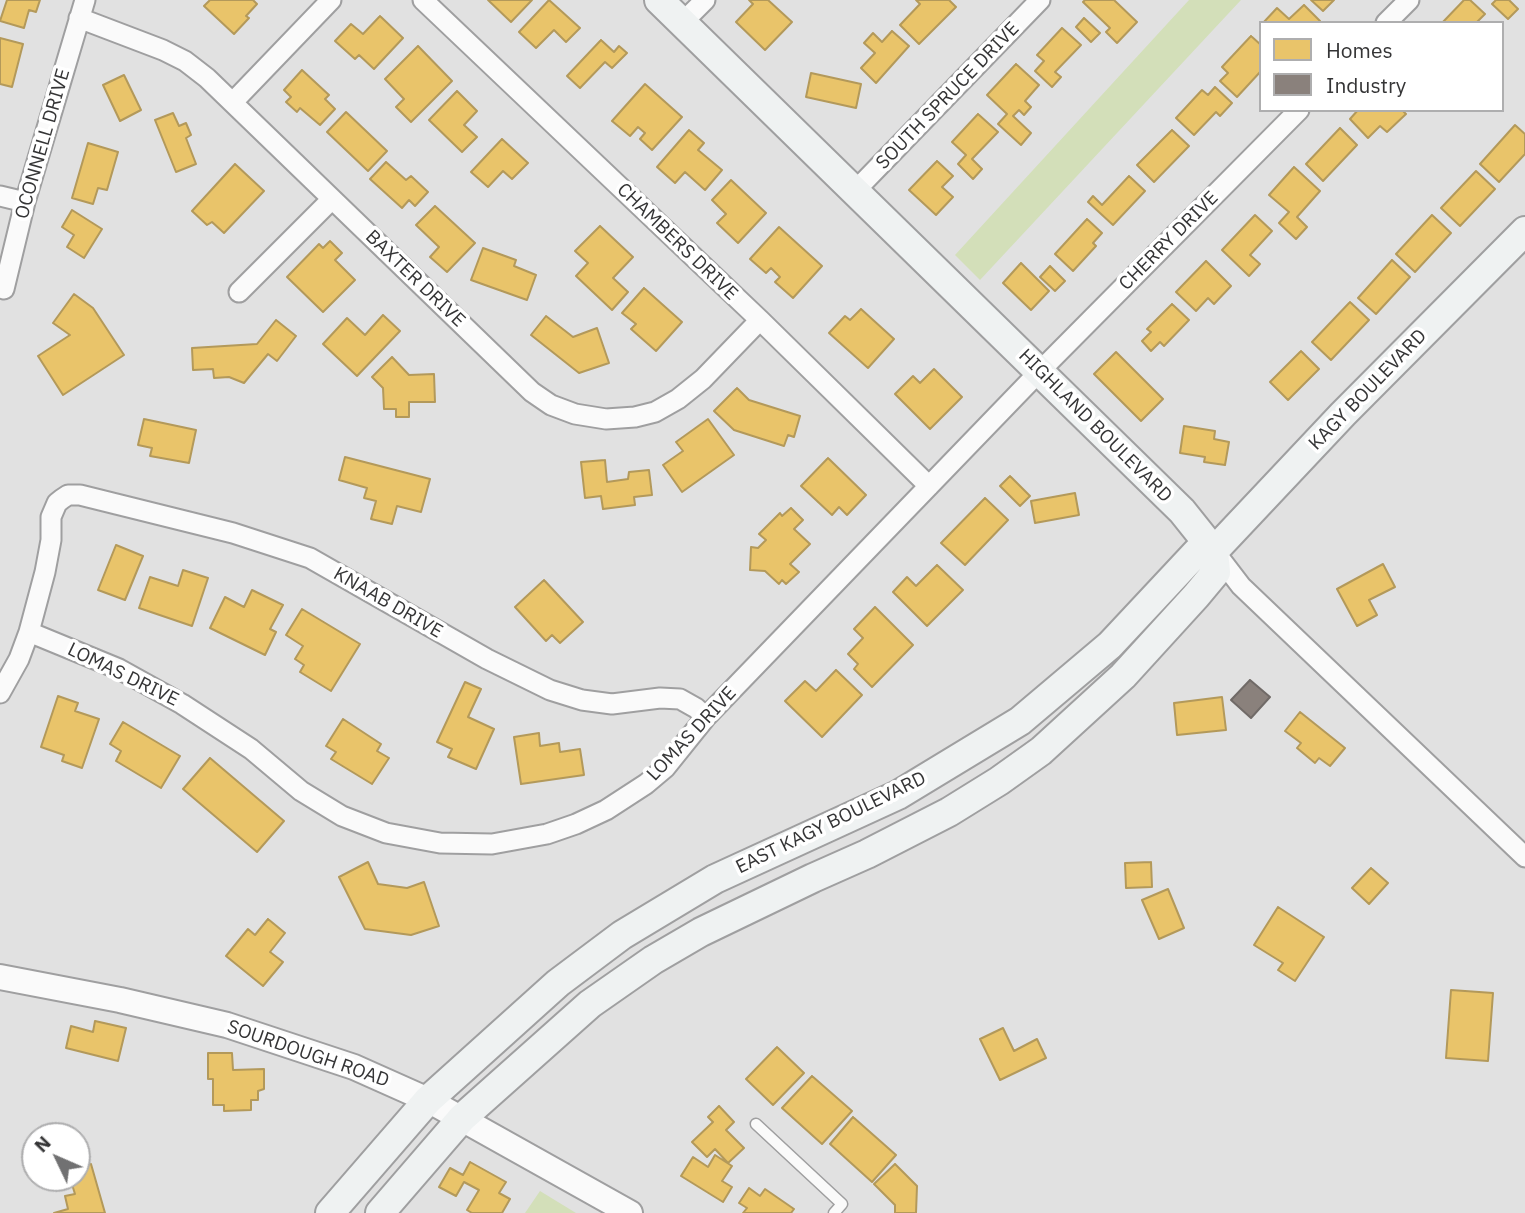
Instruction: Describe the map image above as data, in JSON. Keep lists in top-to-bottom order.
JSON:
{
  "streets": {
    "main road": ["KAGY BOULEVARD", "HIGHLAND BOULEVARD", "EAST KAGY BOULEVARD"],
    "street": [
      "SOUTH SPRUCE DRIVE",
      "OCONNELL DRIVE",
      "CHERRY DRIVE",
      "CHAMBERS DRIVE",
      "BAXTER DRIVE",
      "KNAAB DRIVE",
      "LOMAS DRIVE",
      "SOURDOUGH ROAD"
    ]
  },
  "crossings": [
    ["SOUTH SPRUCE DRIVE", "HIGHLAND BOULEVARD"],
    ["OCONNELL DRIVE", "BAXTER DRIVE"],
    ["CHERRY DRIVE", "HIGHLAND BOULEVARD"],
    ["CHERRY DRIVE", "LOMAS DRIVE"],
    ["CHAMBERS DRIVE", "BAXTER DRIVE"],
    ["CHAMBERS DRIVE", "LOMAS DRIVE"],
    ["KAGY BOULEVARD", "HIGHLAND BOULEVARD"],
    ["KAGY BOULEVARD", "EAST KAGY BOULEVARD"],
    ["HIGHLAND BOULEVARD", "LOMAS DRIVE"],
    ["HIGHLAND BOULEVARD", "EAST KAGY BOULEVARD"],
    ["KNAAB DRIVE", "LOMAS DRIVE"],
    ["EAST KAGY BOULEVARD", "SOURDOUGH ROAD"]
  ],
  "legend": ["Homes", "Industry"],
  "north": "top left"
}
